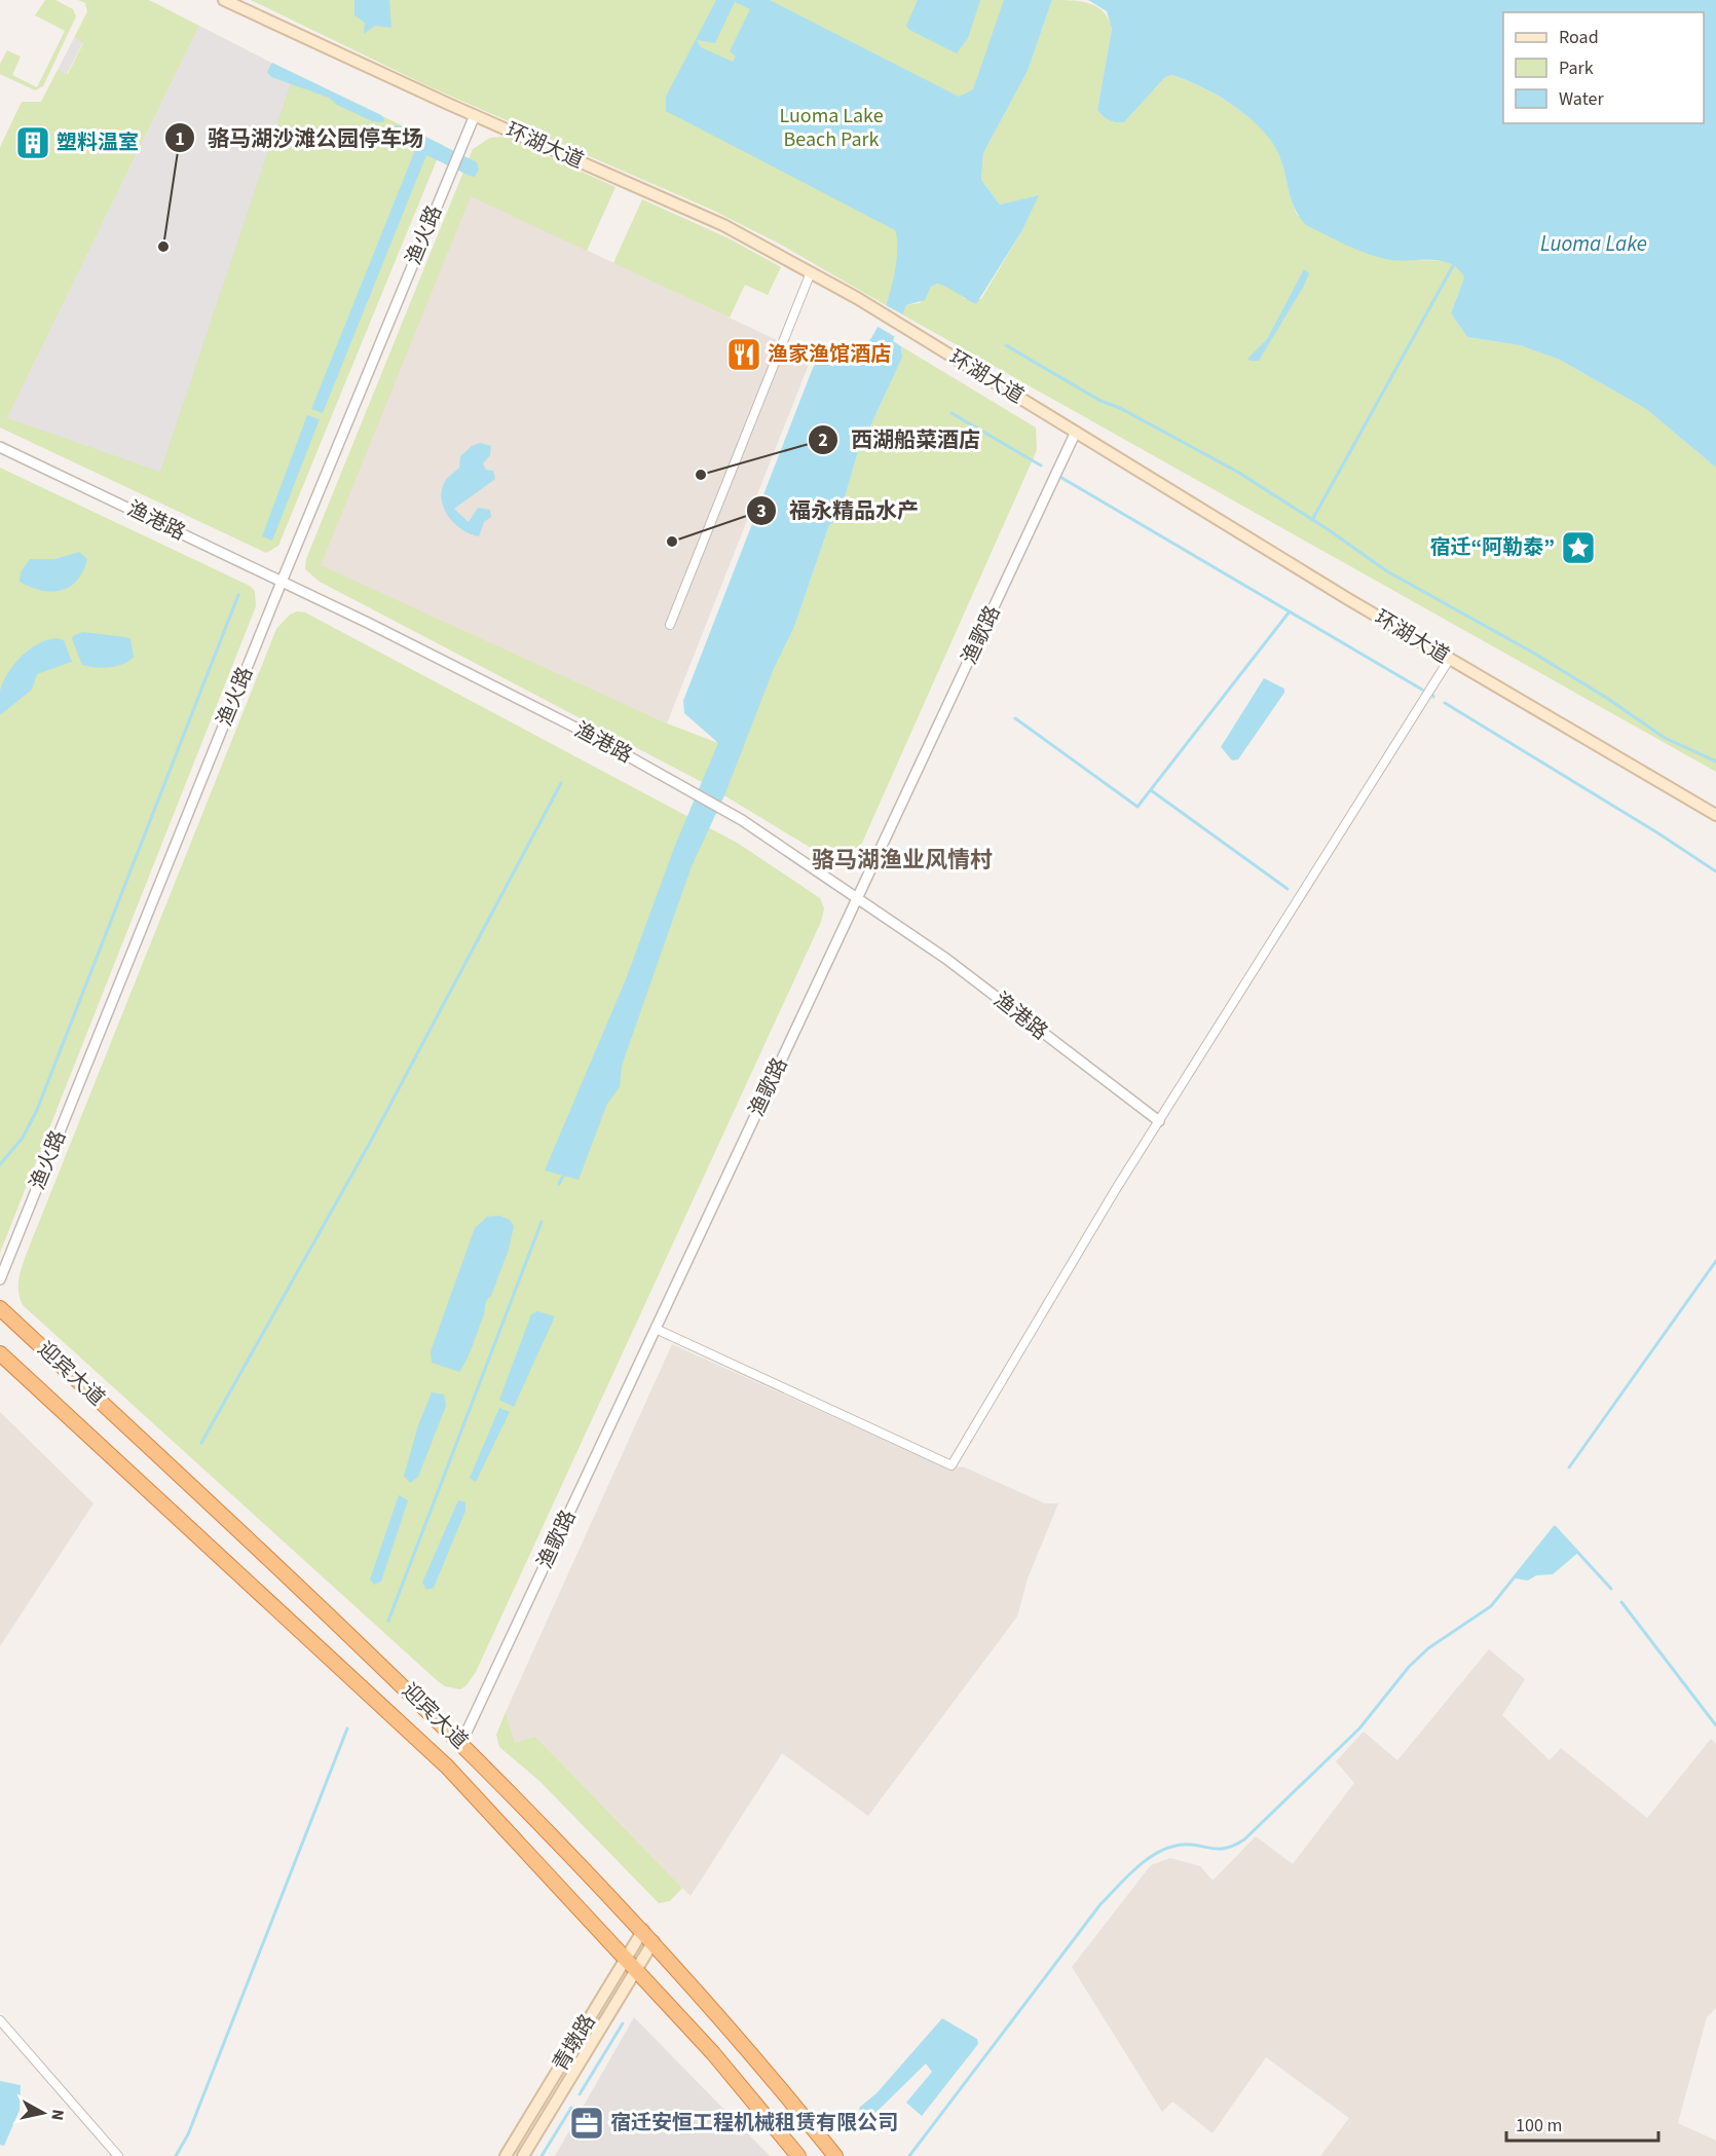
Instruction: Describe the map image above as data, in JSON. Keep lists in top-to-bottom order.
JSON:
{
  "streets": {
    "highway": ["迎宾大道"],
    "main road": ["环湖大道", "青墩路"],
    "street": ["渔火路", "渔港路", "渔歌路"]
  },
  "crossings": [
    ["环湖大道", "渔火路"],
    ["环湖大道", "渔歌路"],
    ["渔火路", "渔港路"],
    ["渔港路", "渔歌路"],
    ["渔歌路", "迎宾大道"],
    ["迎宾大道", "青墩路"]
  ],
  "districts": ["骆马湖渔业风情村"],
  "water": ["Luoma Lake"],
  "parks": ["Luoma Lake Beach Park"],
  "places": {
    "building": ["塑料温室"],
    "other": ["骆马湖沙滩公园停车场", "西湖船菜酒店", "福永精品水产"],
    "restaurant": ["渔家渔馆酒店"],
    "place": ["宿迁“阿勒泰”"],
    "office": ["宿迁安恒工程机械租赁有限公司"]
  },
  "legend": ["Road", "Park", "Water"],
  "scale_bar": "100 m",
  "north": "right"
}
